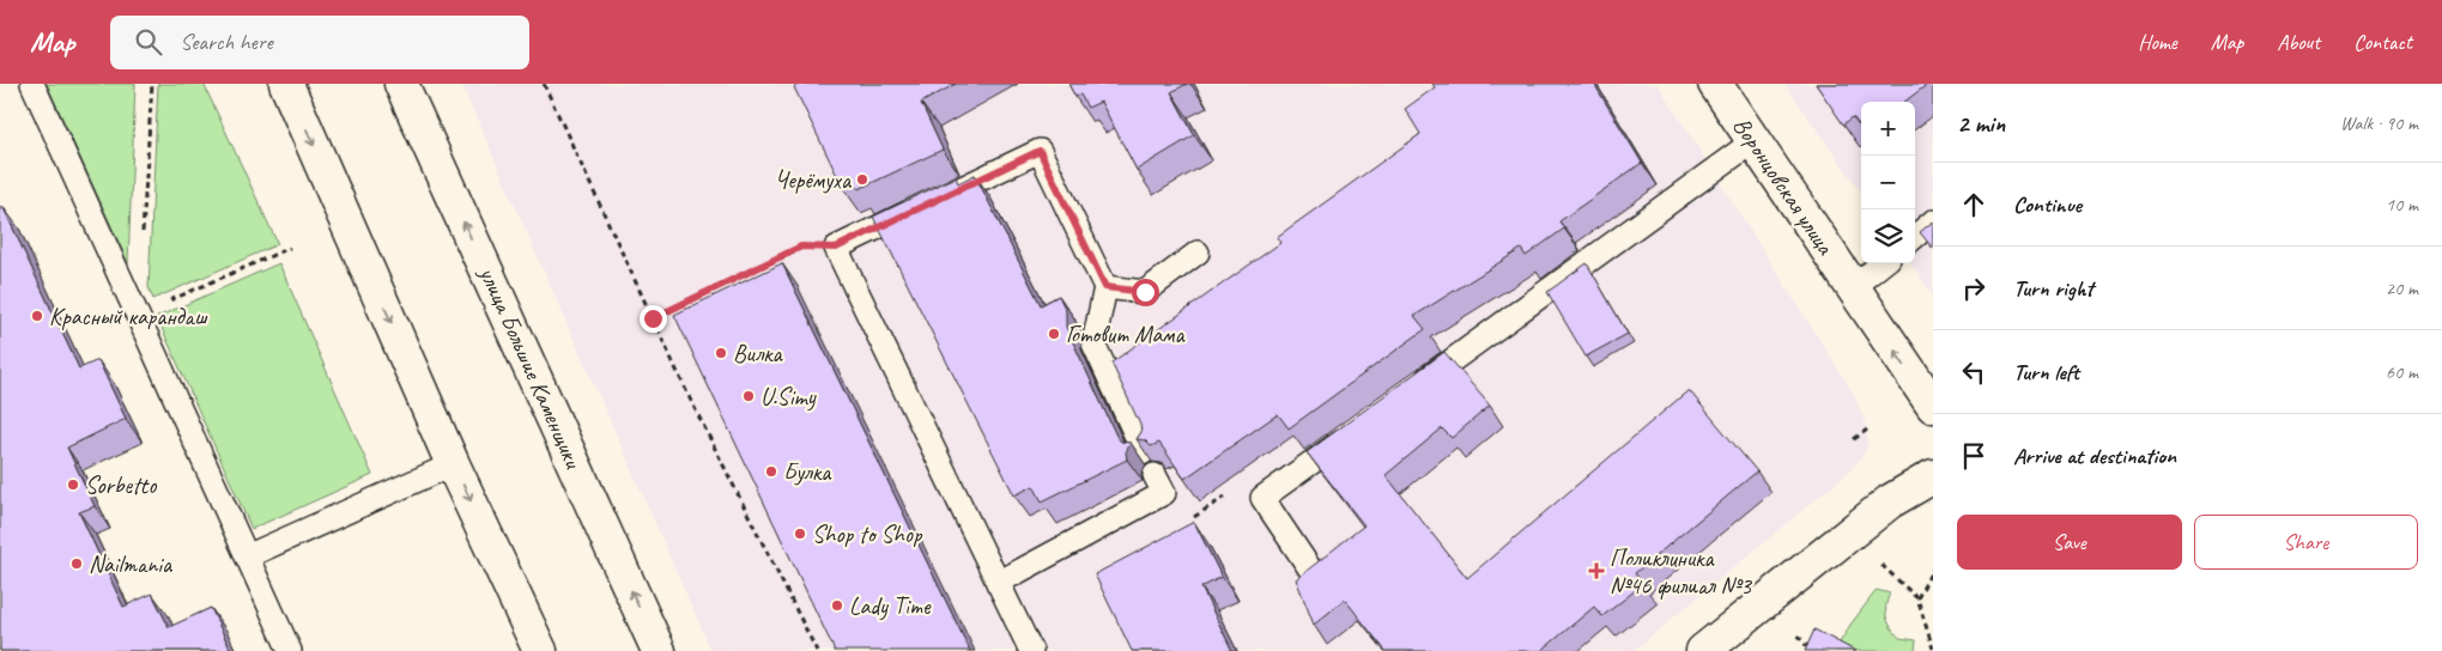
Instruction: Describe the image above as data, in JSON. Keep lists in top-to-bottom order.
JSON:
{
  "streets": {
    "main road": ["Воронцовская улица", "улица Большие Каменщики"]
  },
  "one_way": ["Воронцовская улица"],
  "places": {
    "other": [
      "Черёмуха",
      "Красный карандаш",
      "Готовит Мама",
      "Вилка",
      "U.Simy",
      "Булка",
      "Sorbetto",
      "Shop to Shop",
      "Nailmania",
      "Lady Time"
    ],
    "health": ["Поликлиника №46 филиал №3"]
  },
  "page": {
    "header": "Map",
    "search": "Search here",
    "nav": [
      "Home",
      "Map",
      "About",
      "Contact"
    ],
    "heading": ["2 min", "Walk · 90 m"],
    "map_buttons": ["+", "−"],
    "list": [
      ["Continue", "10 m"],
      ["Turn right", "20 m"],
      ["Turn left", "60 m"],
      "Arrive at destination"
    ],
    "buttons": ["Save", "Share"]
  }
}
